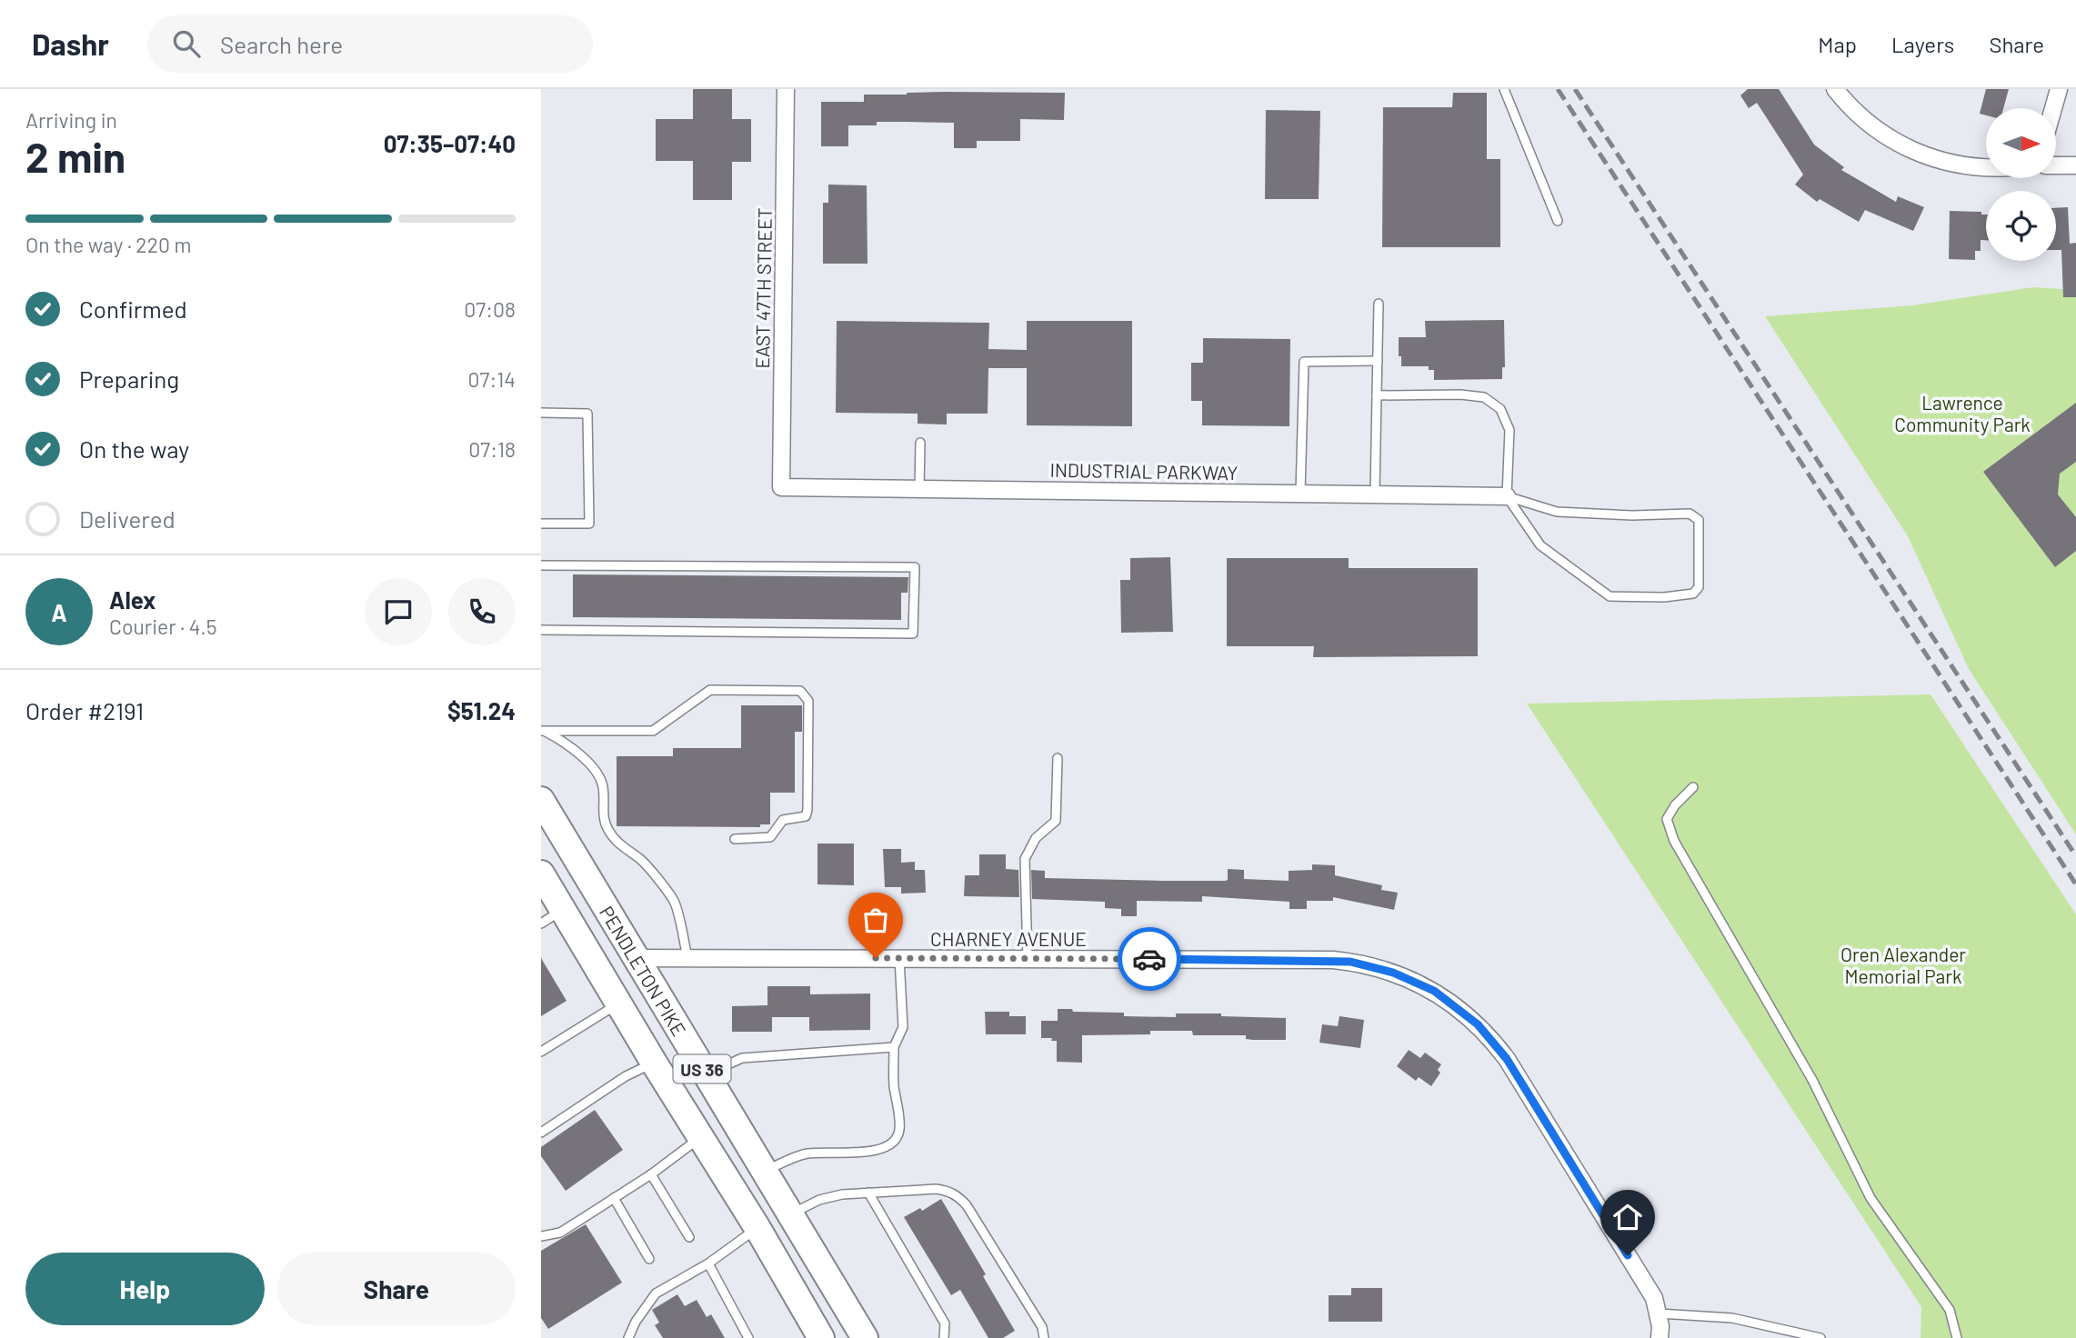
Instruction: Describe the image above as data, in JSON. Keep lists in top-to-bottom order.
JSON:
{
  "streets": {
    "main road": ["PENDLETON PIKE", "US 36"],
    "street": ["EAST 47TH STREET", "INDUSTRIAL PARKWAY", "CHARNEY AVENUE"]
  },
  "crossings": [
    ["EAST 47TH STREET", "INDUSTRIAL PARKWAY"],
    ["CHARNEY AVENUE", "PENDLETON PIKE"]
  ],
  "parks": ["Lawrence Community Park", "Oren Alexander Memorial Park"],
  "north": "right",
  "page": {
    "header": "Dashr",
    "search": "Search here",
    "nav": ["Map", "Layers", "Share"],
    "heading": ["2 min", "Arriving in", "07:35–07:40"],
    "panel": [
      "Alex",
      "Courier · 4.5",
      "Order #2191",
      "$51.24"
    ],
    "bar": "On the way · 220 m",
    "list": [
      ["Confirmed", "07:08"],
      ["Preparing", "07:14"],
      ["On the way", "07:18"],
      "Delivered"
    ],
    "round": "A",
    "buttons": ["Help", "Share"]
  }
}
